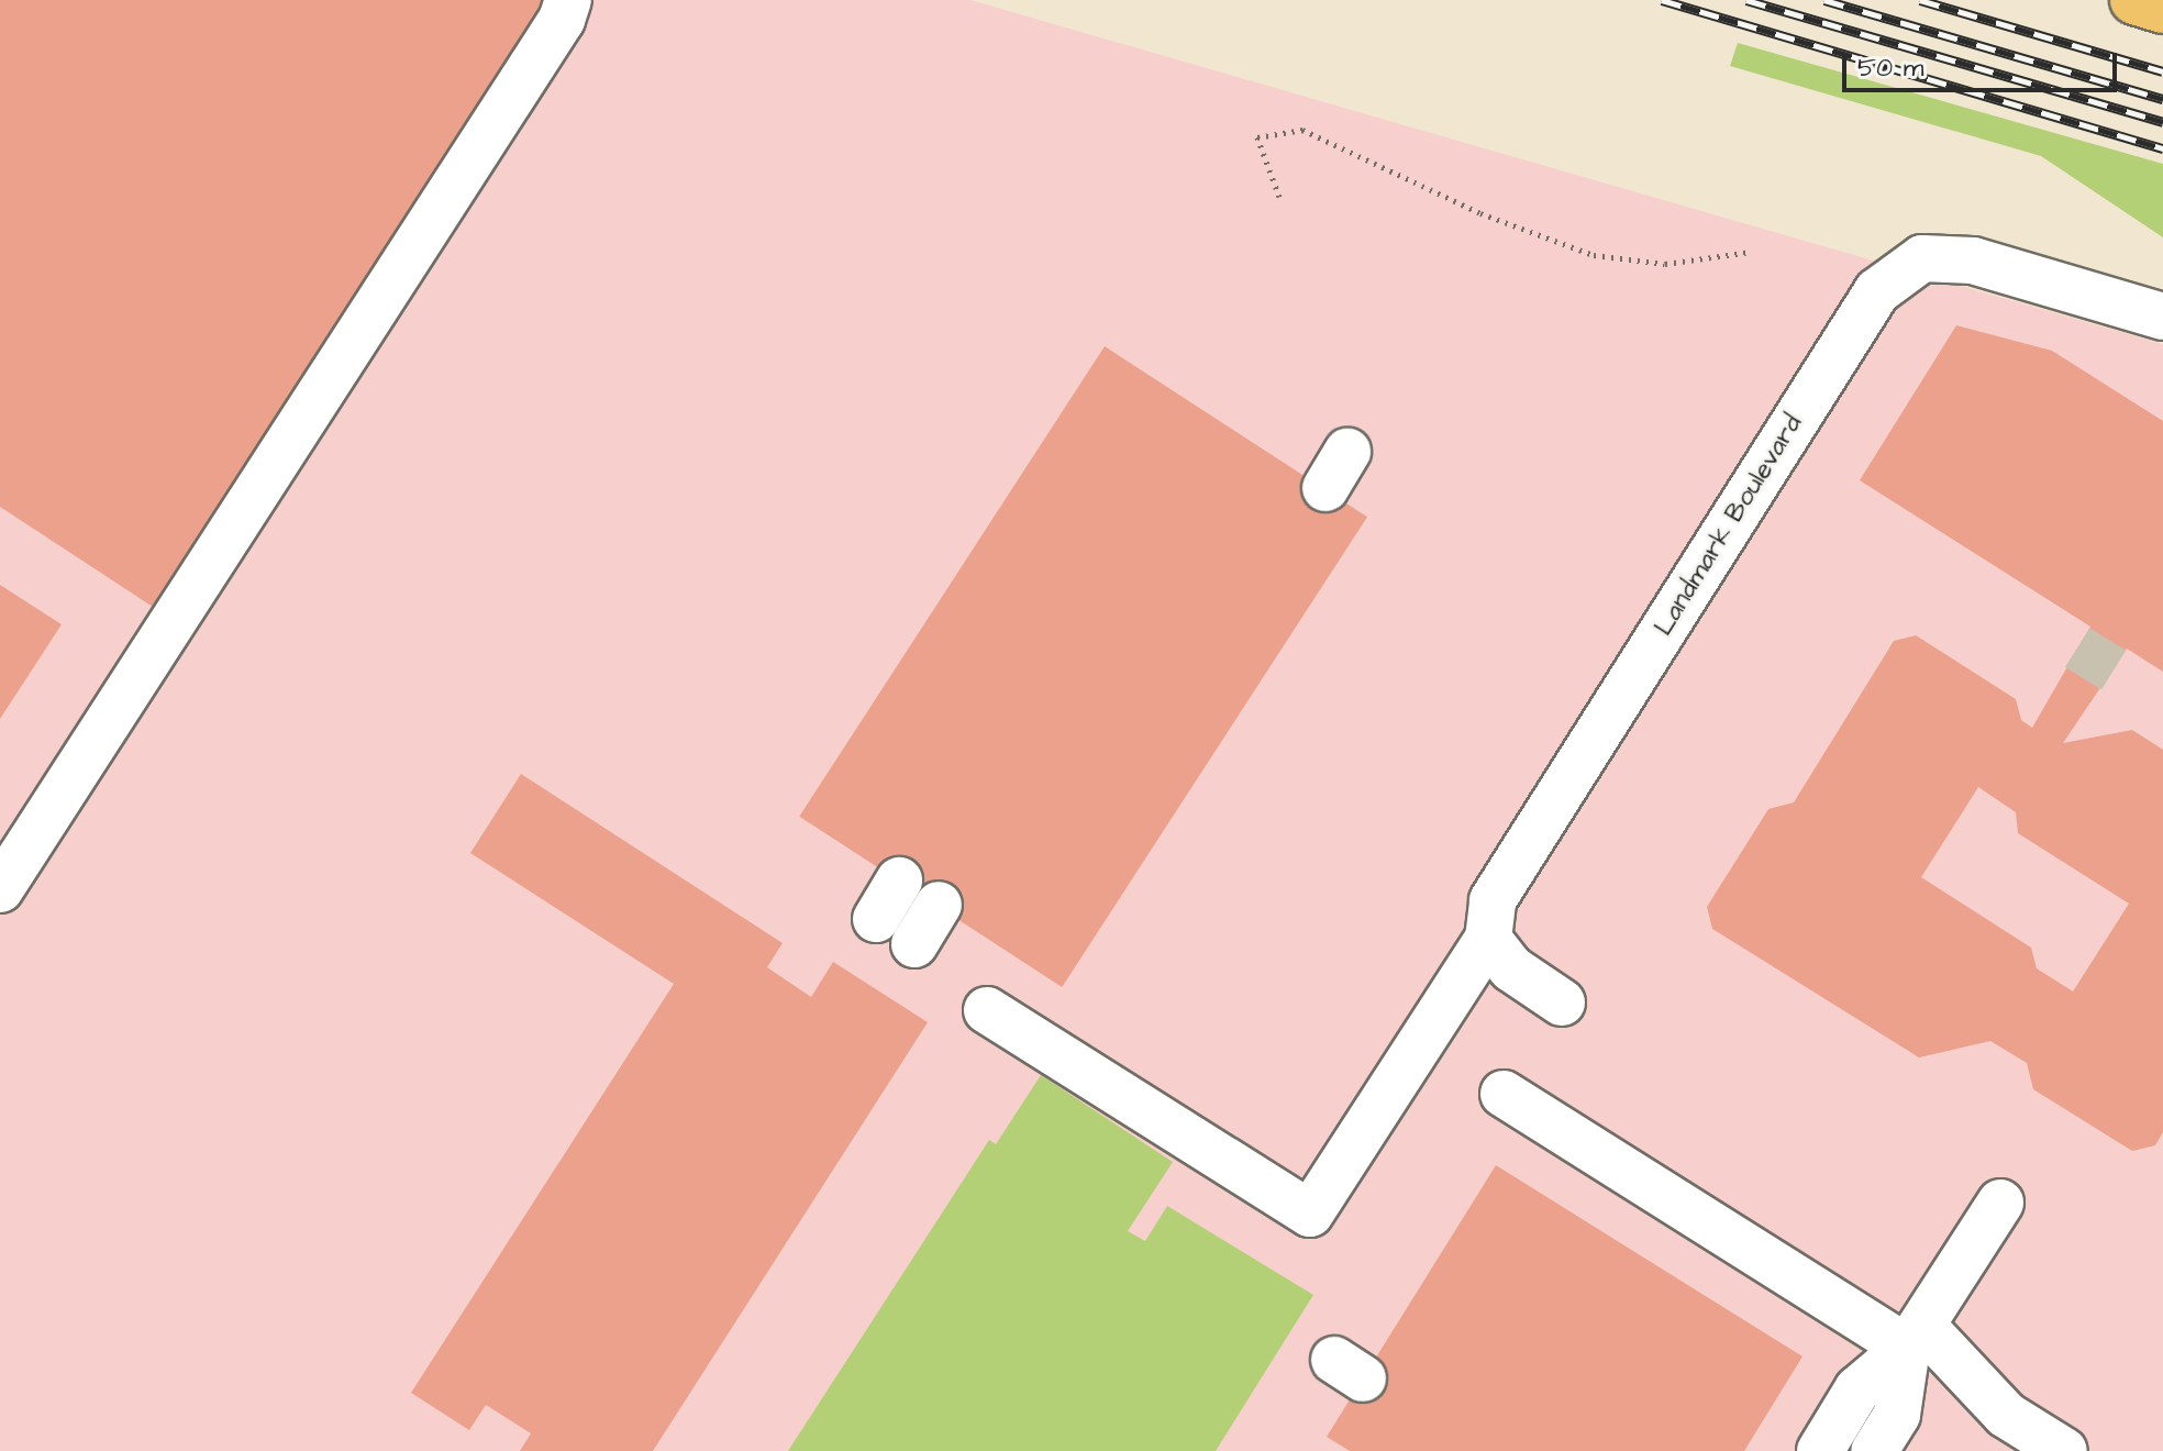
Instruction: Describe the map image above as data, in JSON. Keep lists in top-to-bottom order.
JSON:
{
  "streets": {
    "street": ["Landmark Boulevard"]
  },
  "scale_bar": "50 m"
}
